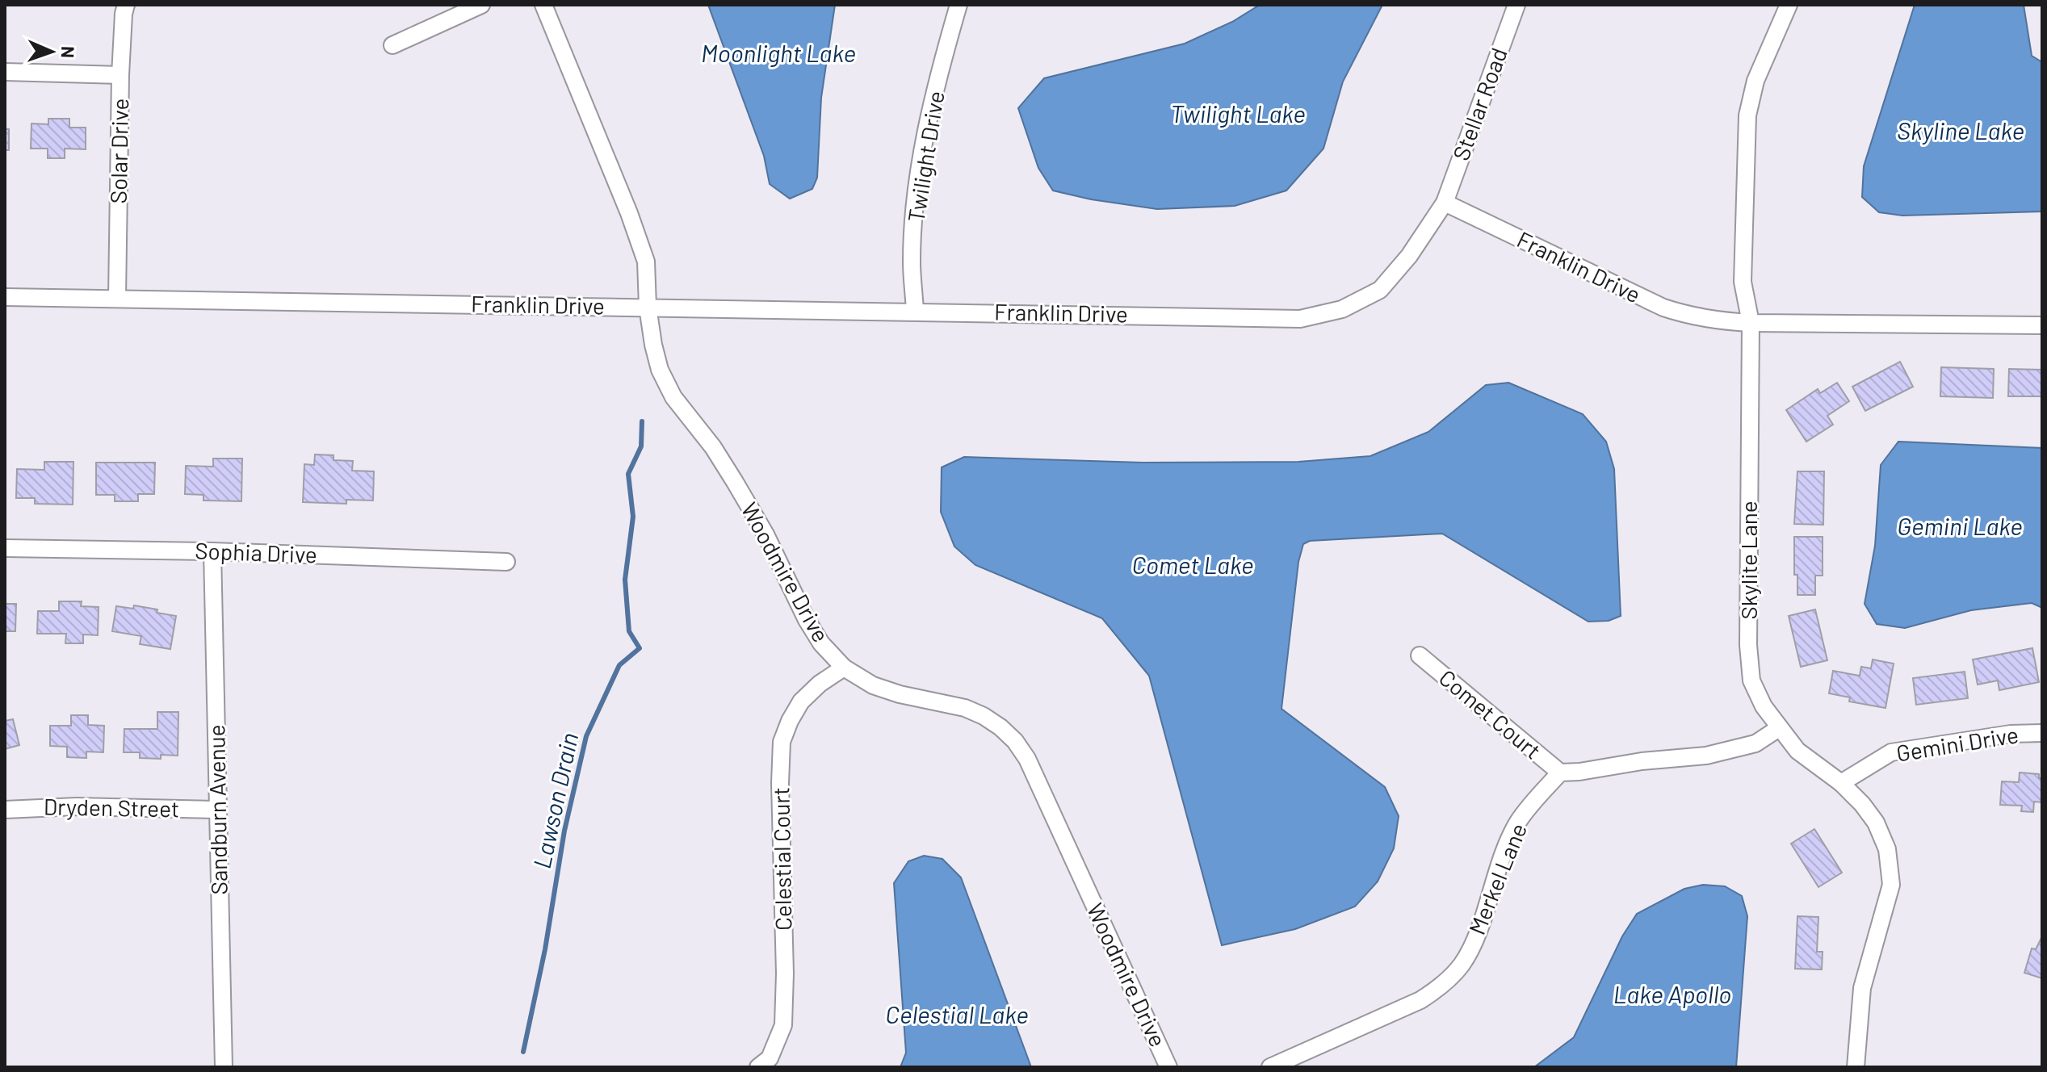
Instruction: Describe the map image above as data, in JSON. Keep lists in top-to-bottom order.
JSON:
{
  "streets": {
    "street": [
      "Stellar Road",
      "Solar Drive",
      "Twilight Drive",
      "Franklin Drive",
      "Sophia Drive",
      "Skylite Lane",
      "Woodmire Drive",
      "Comet Court",
      "Gemini Drive",
      "Dryden Street",
      "Sandburn Avenue",
      "Celestial Court",
      "Merkel Lane"
    ]
  },
  "crossings": [
    ["Stellar Road", "Franklin Drive"],
    ["Solar Drive", "Franklin Drive"],
    ["Twilight Drive", "Franklin Drive"],
    ["Franklin Drive", "Skylite Lane"],
    ["Franklin Drive", "Woodmire Drive"],
    ["Sophia Drive", "Sandburn Avenue"],
    ["Skylite Lane", "Gemini Drive"],
    ["Woodmire Drive", "Celestial Court"],
    ["Comet Court", "Merkel Lane"],
    ["Dryden Street", "Sandburn Avenue"]
  ],
  "water": [
    "Moonlight Lake",
    "Twilight Lake",
    "Skyline Lake",
    "Gemini Lake",
    "Comet Lake",
    "Lawson Drain",
    "Lake Apollo",
    "Celestial Lake"
  ],
  "north": "right"
}
